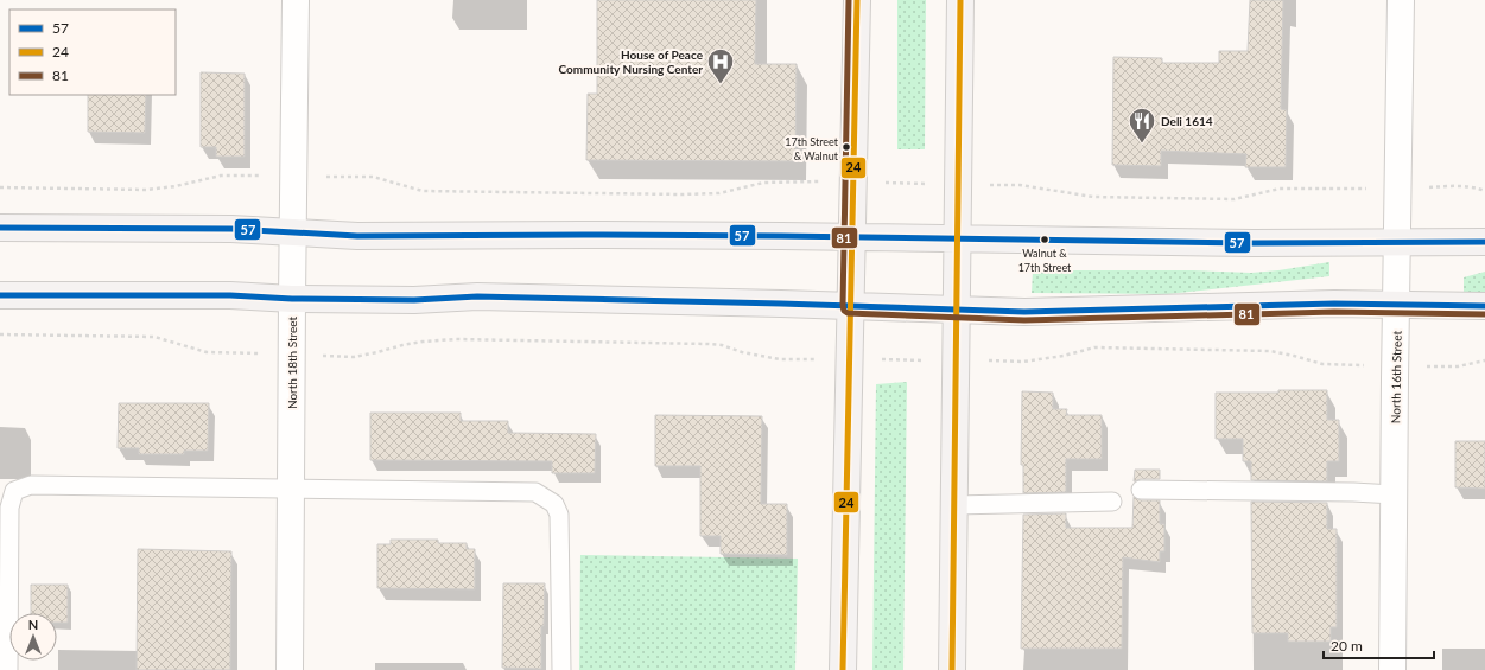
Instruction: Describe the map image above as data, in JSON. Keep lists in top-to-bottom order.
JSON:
{
  "streets": {
    "street": ["North 18th Street", "North 16th Street"]
  },
  "places": {
    "hospital": ["House of Peace Community Nursing Center"],
    "restaurant": ["Deli 1614"],
    "other": ["17th Street & Walnut", "Walnut & 17th Street"]
  },
  "lines": ["transit line 24", "transit line 81", "transit line 57"],
  "legend": ["57", "24", "81"],
  "scale_bar": "20 m",
  "north": "top"
}
